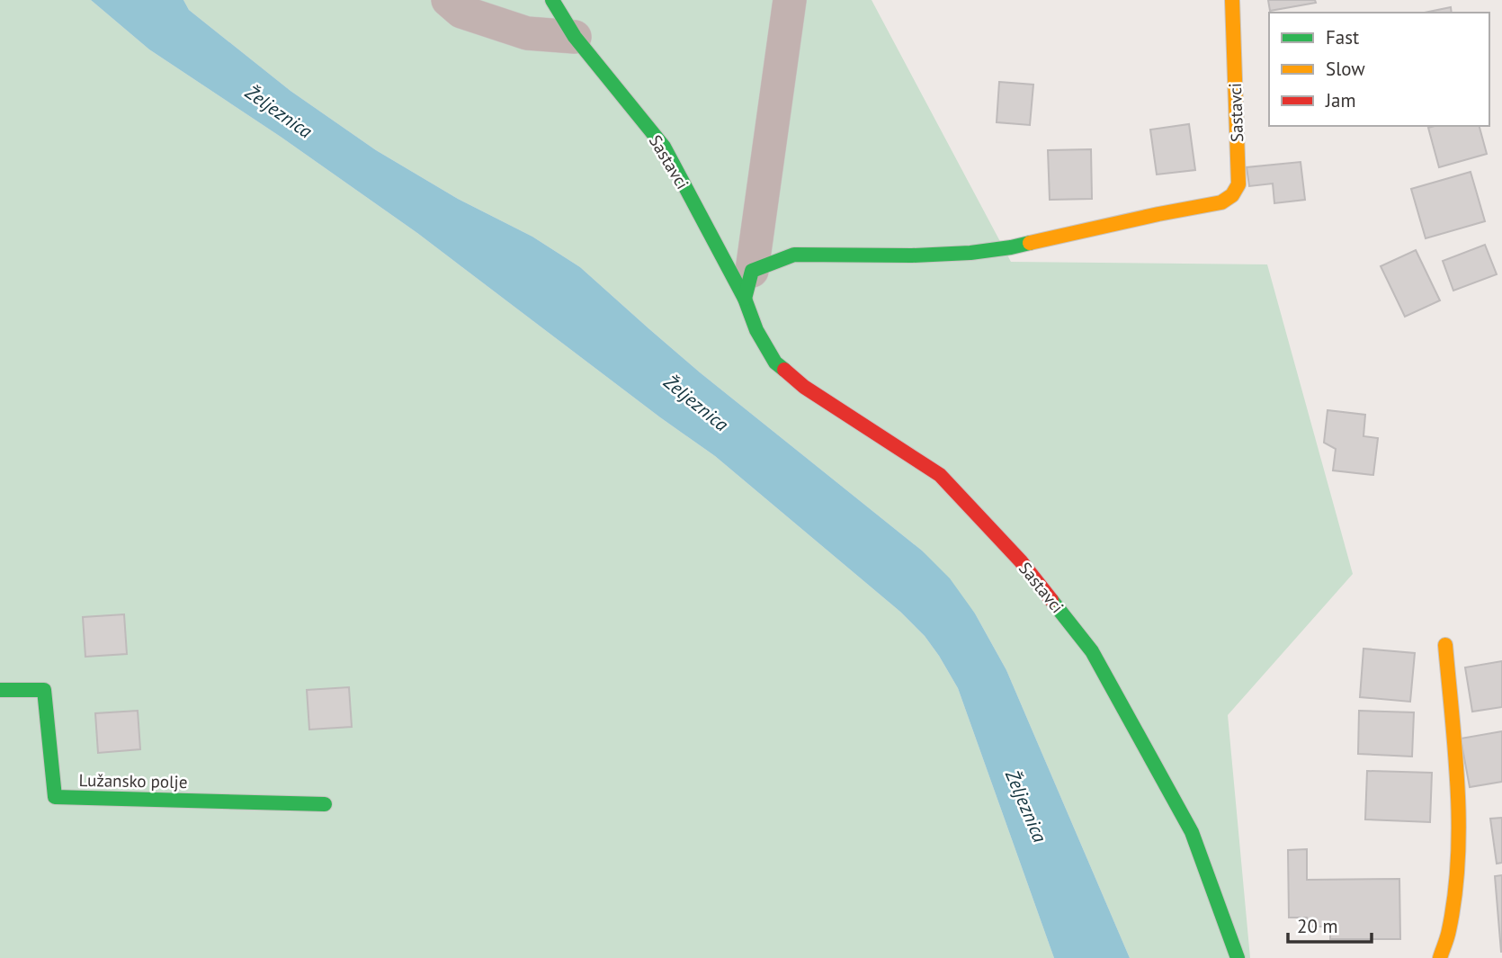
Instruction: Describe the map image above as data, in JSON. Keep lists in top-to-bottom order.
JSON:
{
  "streets": {
    "street": ["Sastavci", "Lužansko polje"]
  },
  "water": ["Željeznica"],
  "legend": ["Fast", "Slow", "Jam"],
  "scale_bar": "20 m"
}
